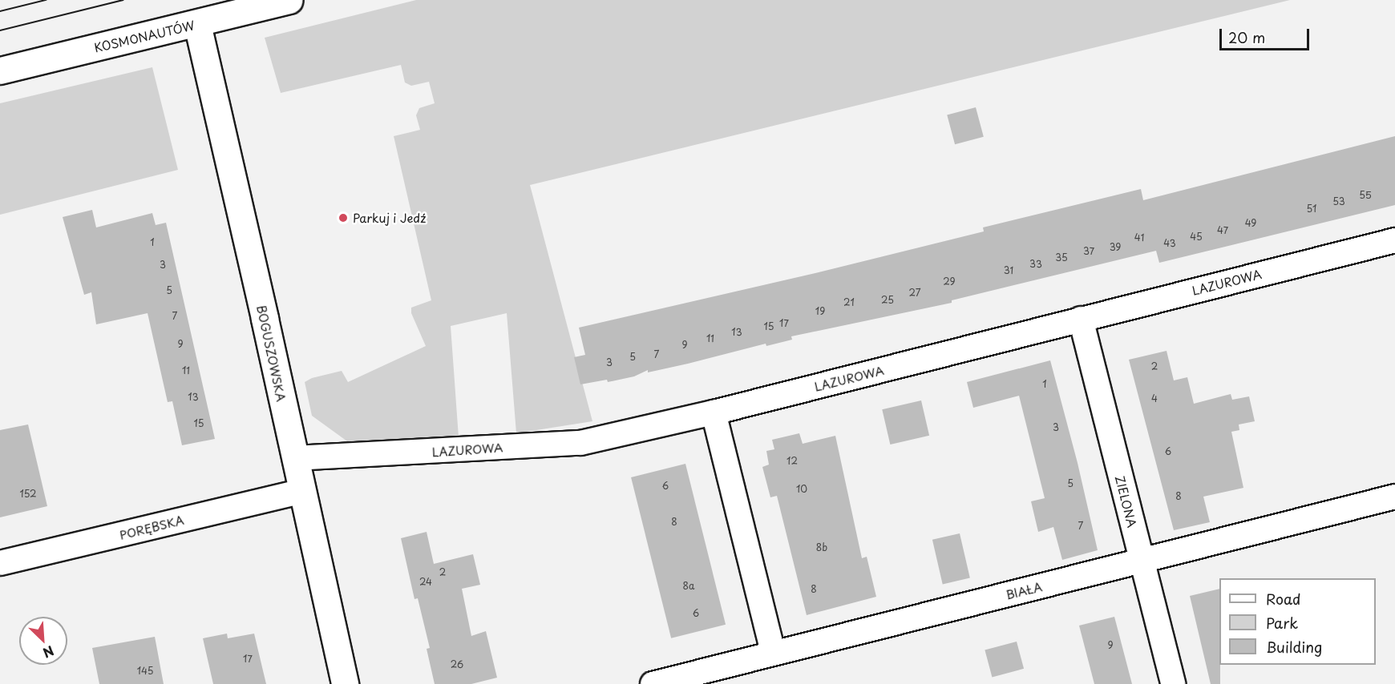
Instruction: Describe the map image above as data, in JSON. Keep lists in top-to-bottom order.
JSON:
{
  "streets": {
    "street": [
      "KOSMONAUTÓW",
      "LAZUROWA",
      "BOGUSZOWSKA",
      "ZIELONA",
      "PORĘBSKA",
      "BIAŁA"
    ]
  },
  "crossings": [
    ["KOSMONAUTÓW", "BOGUSZOWSKA"],
    ["LAZUROWA", "BOGUSZOWSKA"],
    ["LAZUROWA", "ZIELONA"],
    ["BOGUSZOWSKA", "PORĘBSKA"],
    ["ZIELONA", "BIAŁA"]
  ],
  "places": ["Parkuj i Jedź"],
  "house_numbers": [
    "55",
    "53",
    "51",
    "49",
    "47",
    "45",
    "41",
    "1",
    "43",
    "39",
    "37",
    "35",
    "33",
    "3",
    "31",
    "29",
    "5",
    "27",
    "25",
    "21",
    "19",
    "7",
    "17",
    "15",
    "13",
    "11",
    "9",
    "9",
    "7",
    "5",
    "3",
    "2",
    "11",
    "1",
    "13",
    "4",
    "15",
    "3",
    "6",
    "12",
    "5",
    "6",
    "10",
    "152",
    "8",
    "8",
    "7",
    "8b",
    "2",
    "24",
    "8a",
    "8",
    "6",
    "9",
    "17",
    "26",
    "145"
  ],
  "legend": ["Road", "Park", "Building"],
  "scale_bar": "20 m",
  "north": "bottom right"
}
